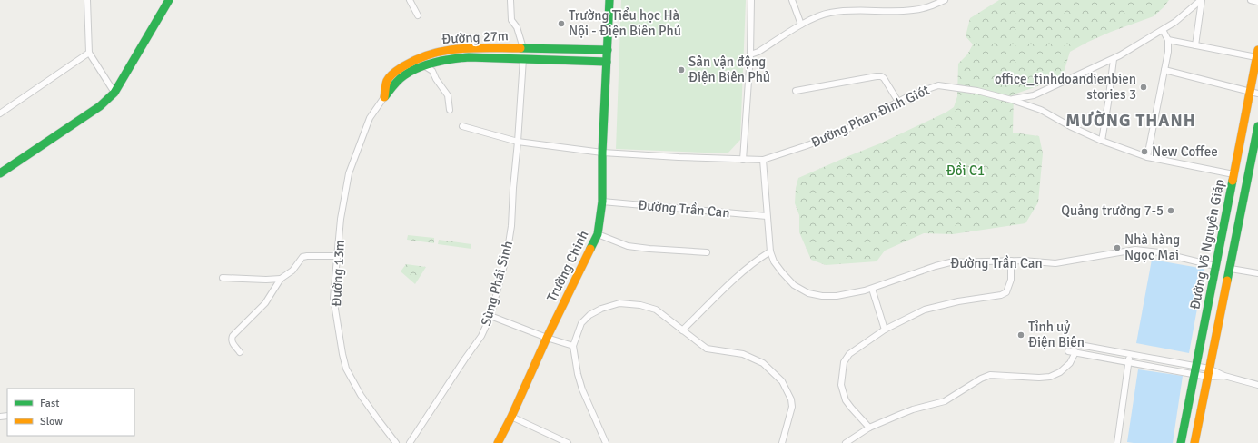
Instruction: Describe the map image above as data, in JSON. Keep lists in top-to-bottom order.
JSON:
{
  "streets": {
    "main road": ["Đường 27m", "Đường Võ Nguyên Giáp", "Trường Chinh"],
    "street": [
      "Đường Phan Đình Giót",
      "Đường Trần Can",
      "Đường 13m",
      "Sùng Phái Sinh"
    ]
  },
  "crossings": [
    ["Đường 27m", "Trường Chinh"],
    ["Đường 27m", "Đường 13m"],
    ["Đường 27m", "Sùng Phái Sinh"],
    ["Đường Phan Đình Giót", "Đường Trần Can"],
    ["Đường Phan Đình Giót", "Đường Võ Nguyên Giáp"],
    ["Đường Phan Đình Giót", "Trường Chinh"],
    ["Đường Phan Đình Giót", "Sùng Phái Sinh"],
    ["Đường Trần Can", "Đường Võ Nguyên Giáp"],
    ["Đường Trần Can", "Trường Chinh"]
  ],
  "districts": ["MƯỜNG THANH"],
  "parks": ["Đồi C1"],
  "places": [
    "Trường Tiểu học Hà Nội - Điện Biên Phủ",
    "Sân vận động Điện Biên Phủ",
    "office_tinhdoandienbien stories 3",
    "New Coffee",
    "Quảng trường 7-5",
    "Nhà hàng Ngọc Mai",
    "Tỉnh uỷ Điện Biên"
  ],
  "legend": ["Fast", "Slow"]
}
